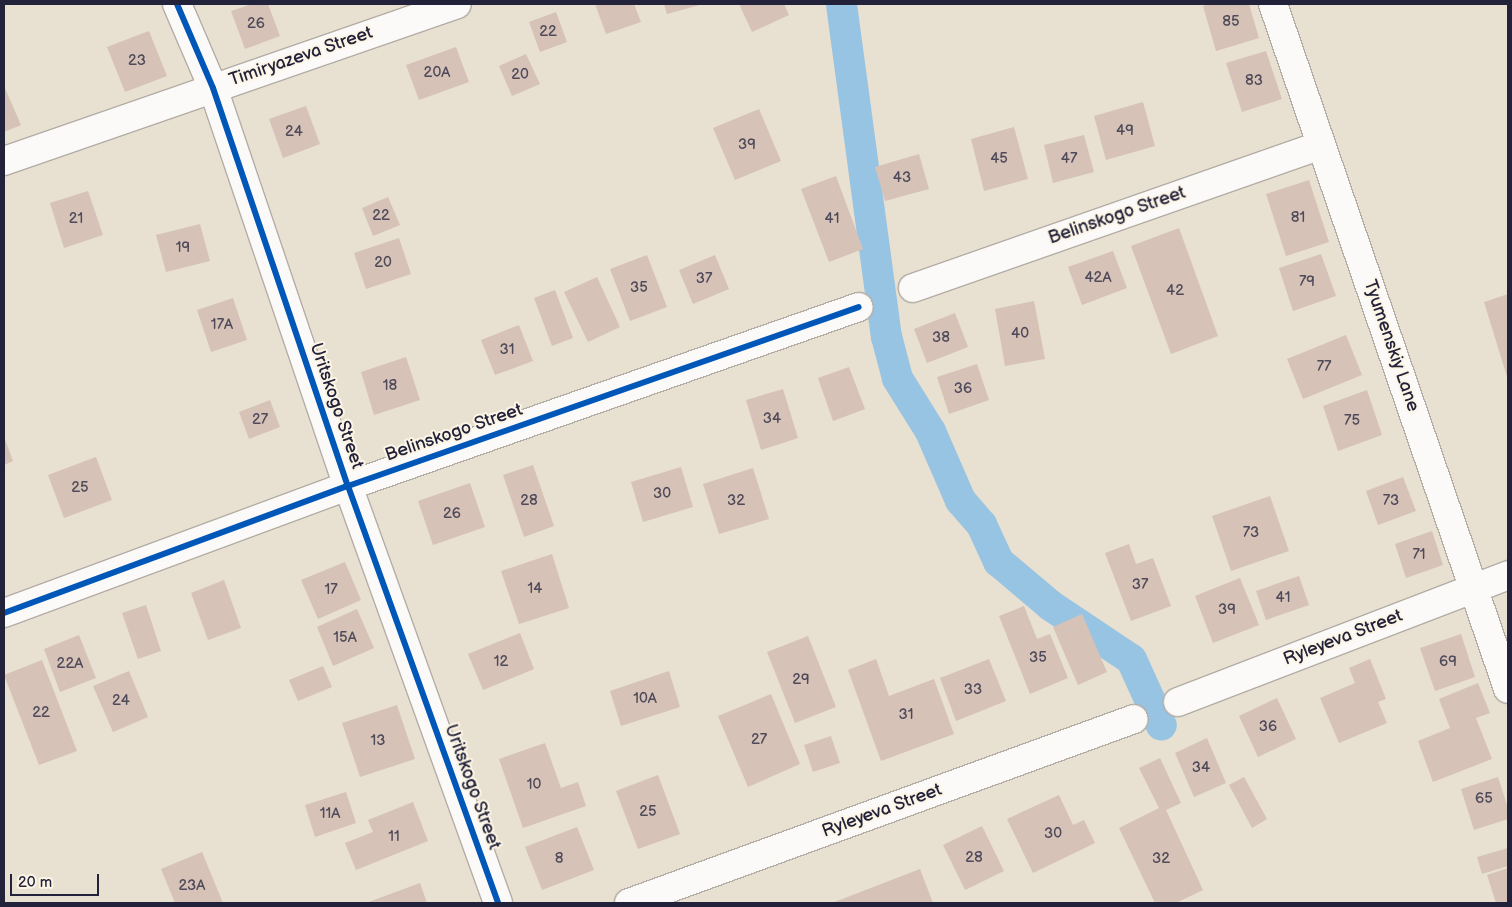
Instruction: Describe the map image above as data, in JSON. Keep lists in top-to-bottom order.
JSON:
{
  "streets": {
    "street": [
      "Timiryazeva Street",
      "Belinskogo Street",
      "Tyumenskiy Lane",
      "Uritskogo Street",
      "Ryleyeva Street"
    ]
  },
  "crossings": [
    ["Timiryazeva Street", "Uritskogo Street"],
    ["Belinskogo Street", "Tyumenskiy Lane"],
    ["Belinskogo Street", "Uritskogo Street"],
    ["Tyumenskiy Lane", "Ryleyeva Street"]
  ],
  "house_numbers": [
    "85",
    "26",
    "22",
    "23",
    "20А",
    "20",
    "83",
    "49",
    "24",
    "39",
    "45",
    "47",
    "43",
    "22",
    "81",
    "21",
    "41",
    "19",
    "20",
    "42А",
    "37",
    "79",
    "35",
    "42",
    "17А",
    "40",
    "38",
    "31",
    "77",
    "18",
    "36",
    "34",
    "27",
    "75",
    "25",
    "30",
    "28",
    "32",
    "73",
    "26",
    "73",
    "71",
    "37",
    "14",
    "17",
    "41",
    "39",
    "15А",
    "35",
    "12",
    "69",
    "22А",
    "29",
    "33",
    "10А",
    "24",
    "22",
    "31",
    "36",
    "27",
    "13",
    "34",
    "10",
    "65",
    "25",
    "11А",
    "30",
    "11",
    "28",
    "8",
    "32",
    "23А"
  ],
  "scale_bar": "20 m"
}
